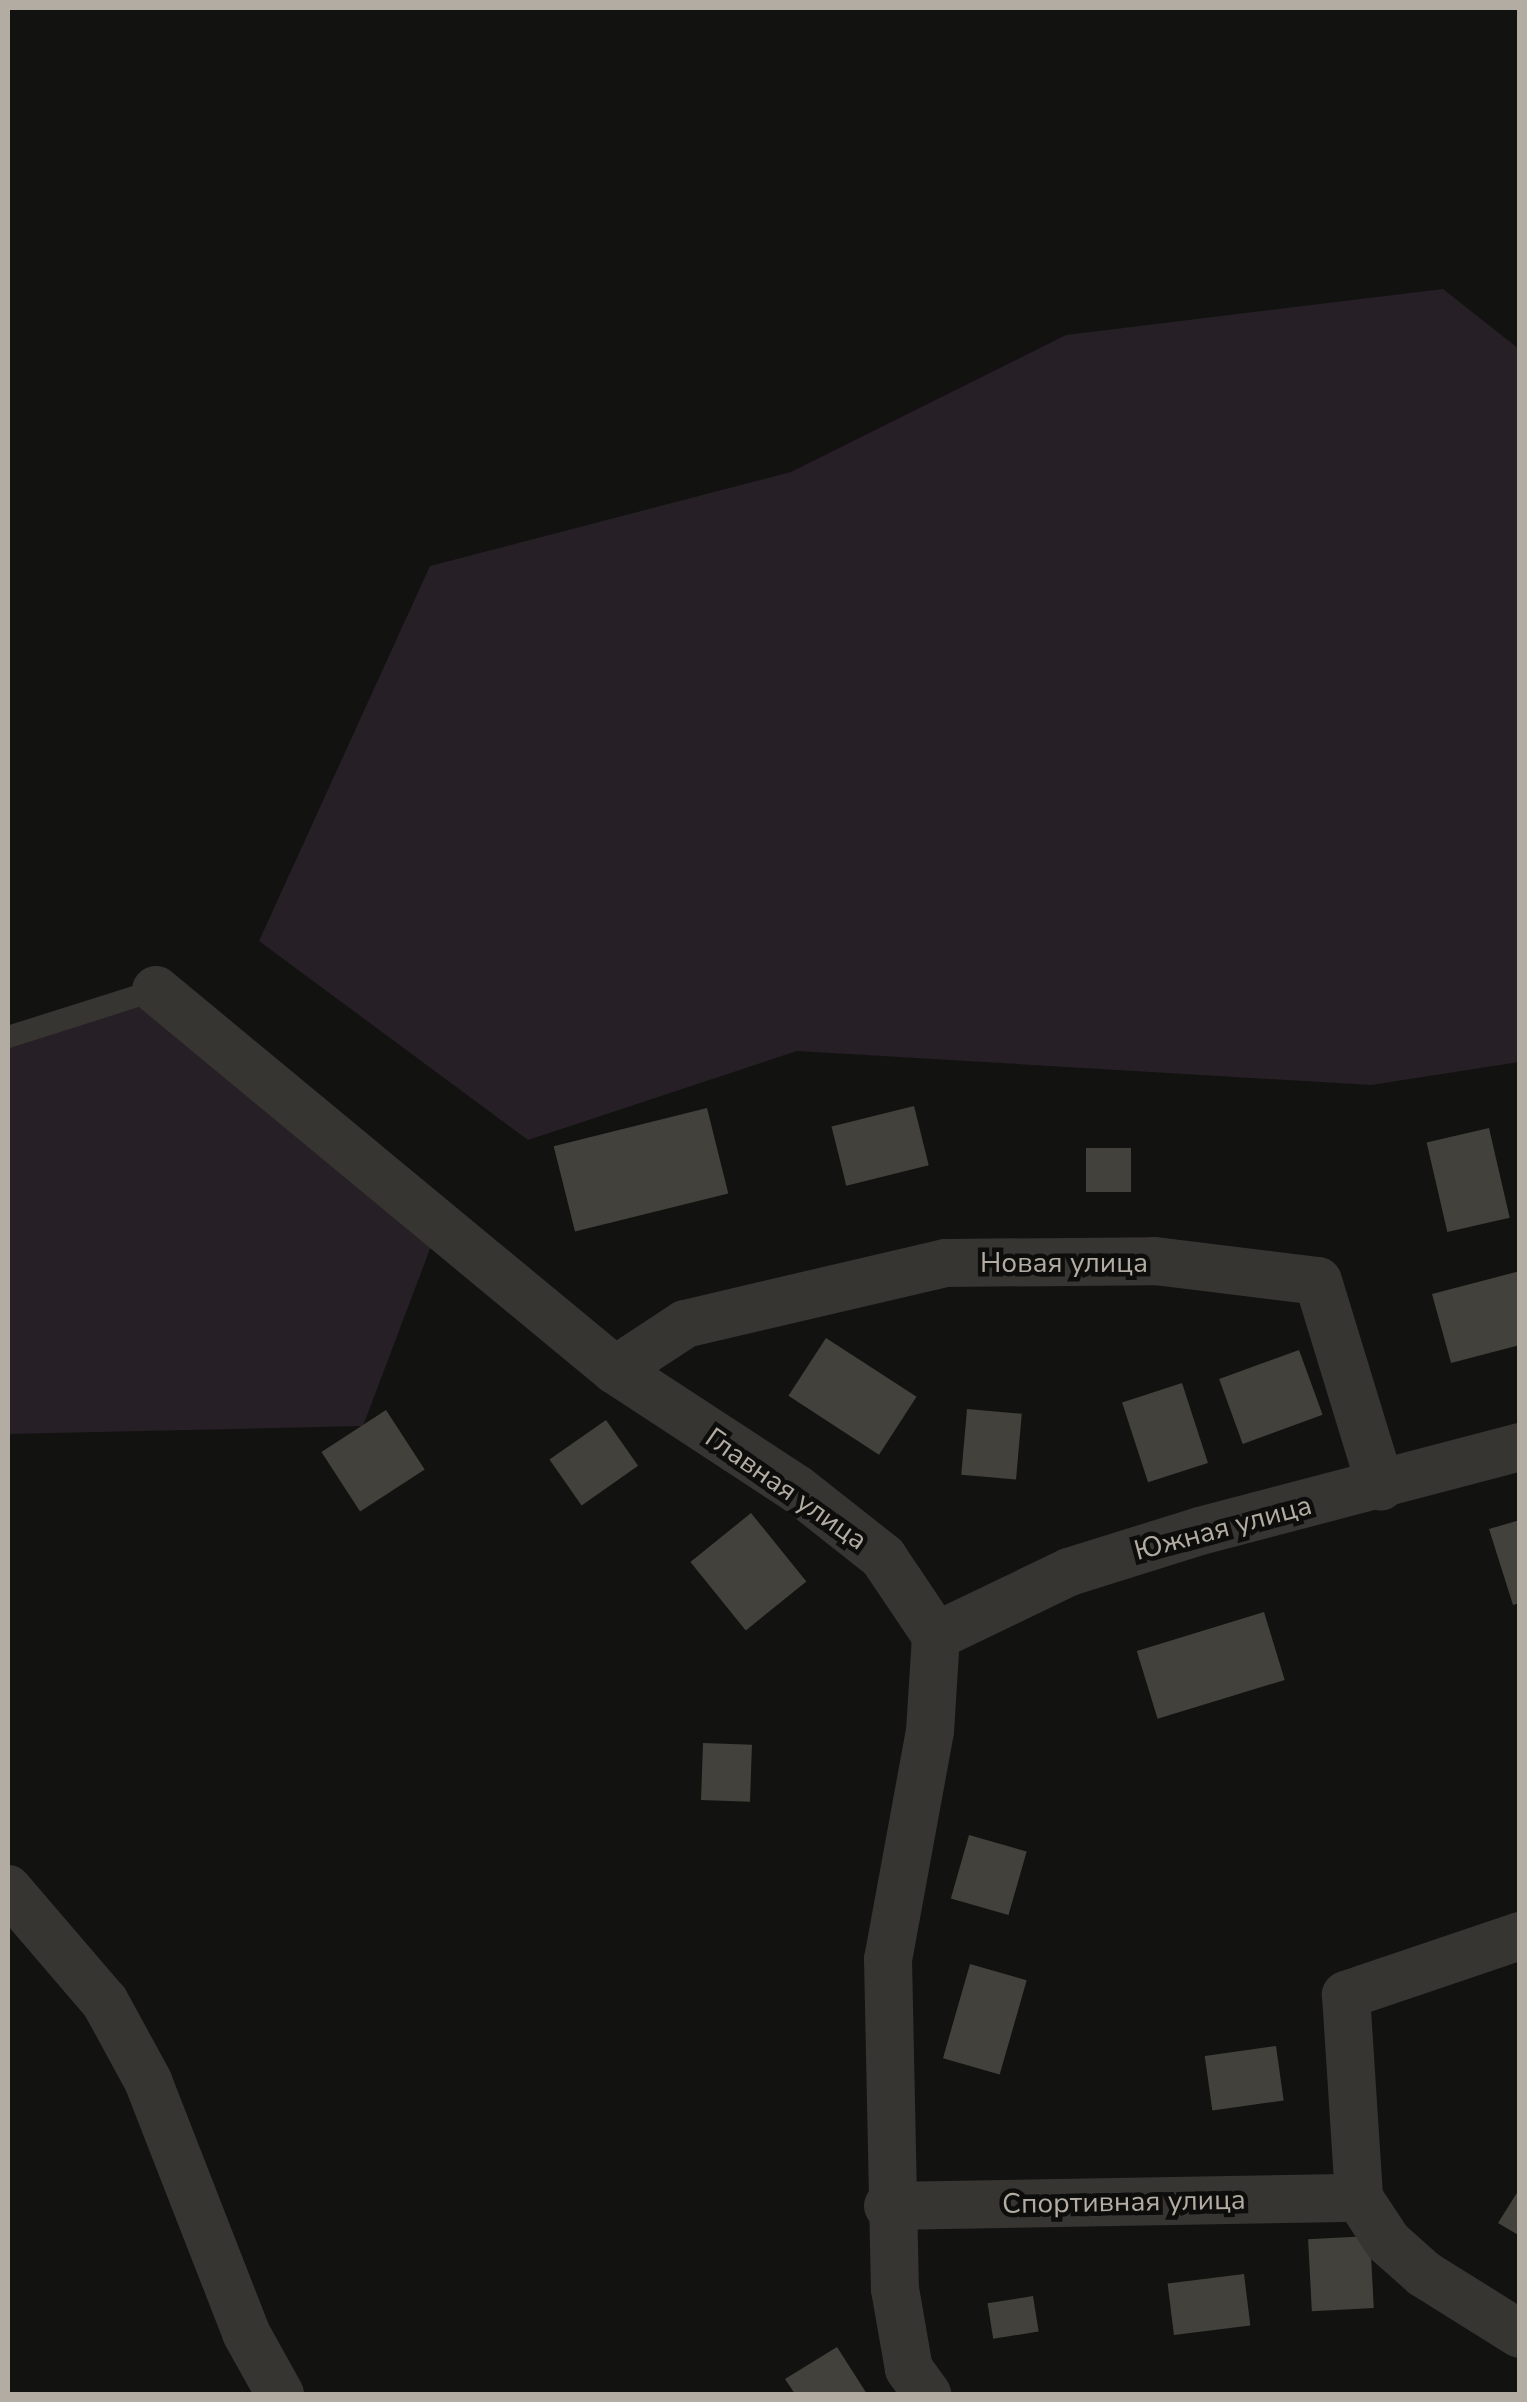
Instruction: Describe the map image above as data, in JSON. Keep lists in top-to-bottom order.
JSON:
{
  "streets": {
    "street": [
      "Новая улица",
      "Главная улица",
      "Южная улица",
      "Спортивная улица"
    ]
  },
  "crossings": [
    ["Новая улица", "Главная улица"],
    ["Новая улица", "Южная улица"],
    ["Главная улица", "Южная улица"]
  ]
}
